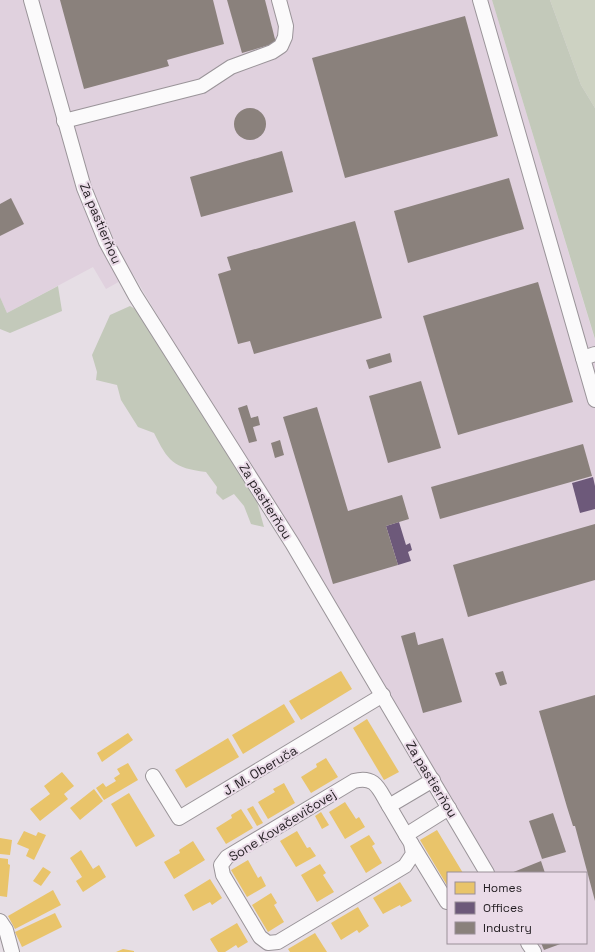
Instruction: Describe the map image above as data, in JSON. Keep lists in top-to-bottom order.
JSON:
{
  "streets": {
    "street": ["Za pastierňou", "J. M. Oberuča", "Sone Kovačevičovej"]
  },
  "crossings": [
    ["Za pastierňou", "J. M. Oberuča"]
  ],
  "legend": ["Homes", "Offices", "Industry"]
}
